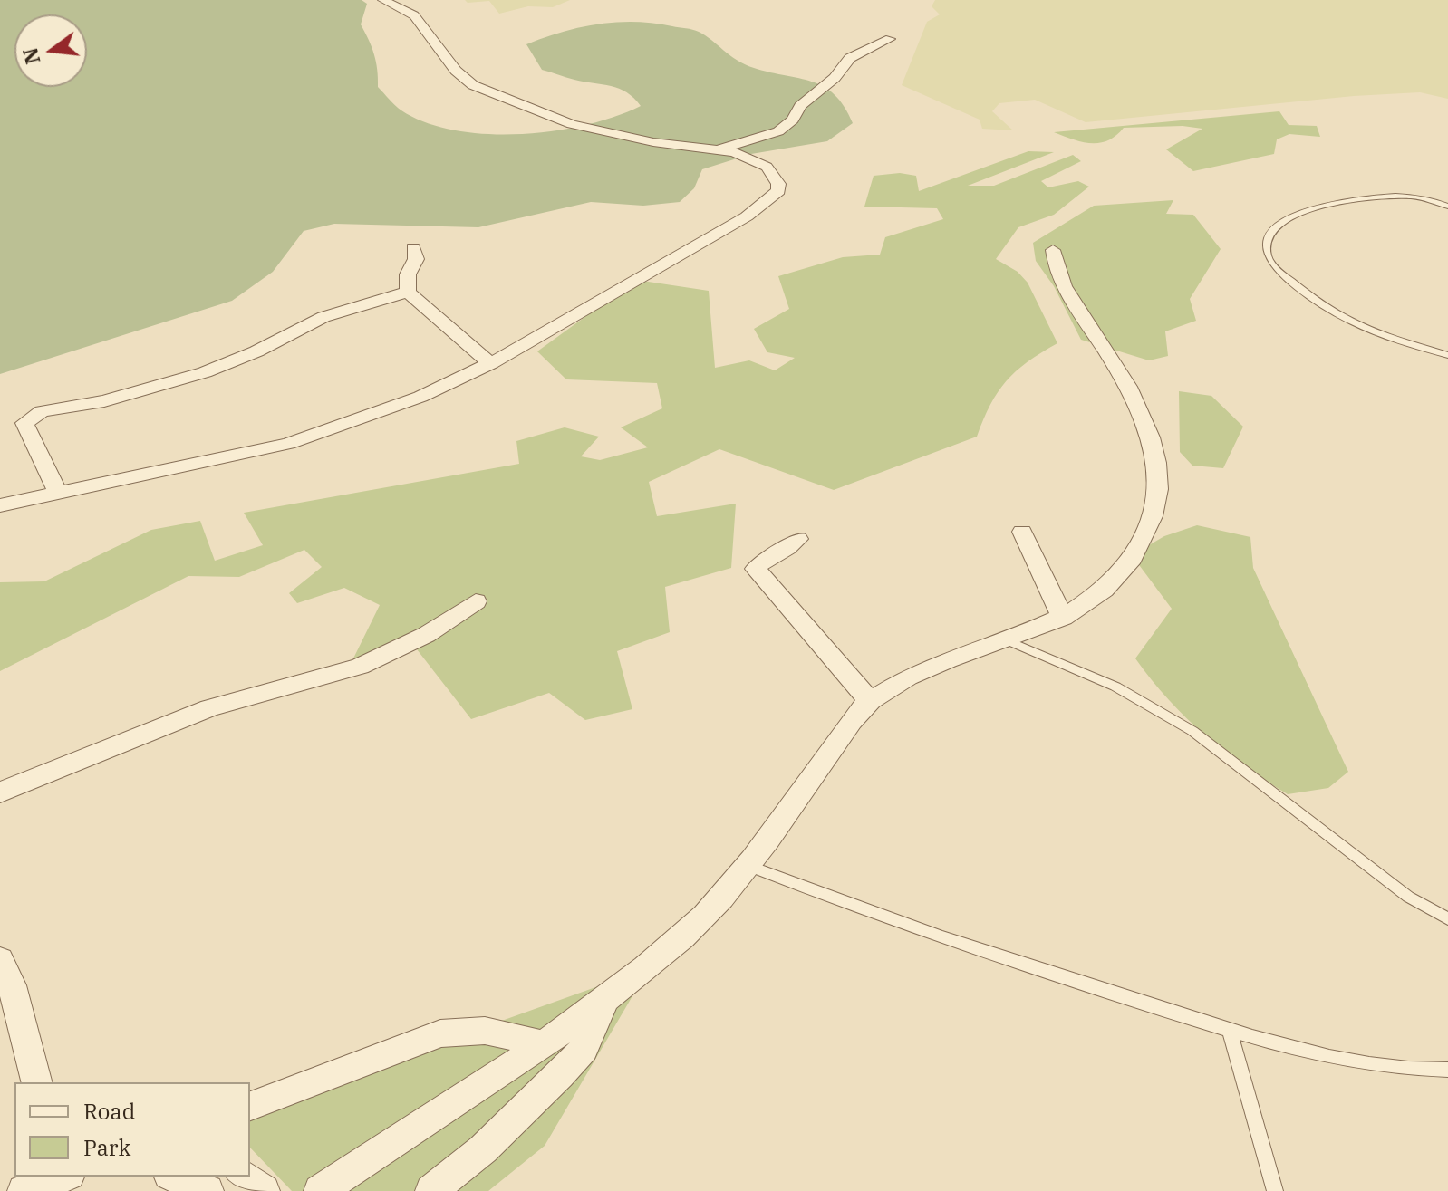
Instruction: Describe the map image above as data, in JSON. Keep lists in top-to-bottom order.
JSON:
{
  "legend": ["Road", "Park"],
  "north": "left"
}
